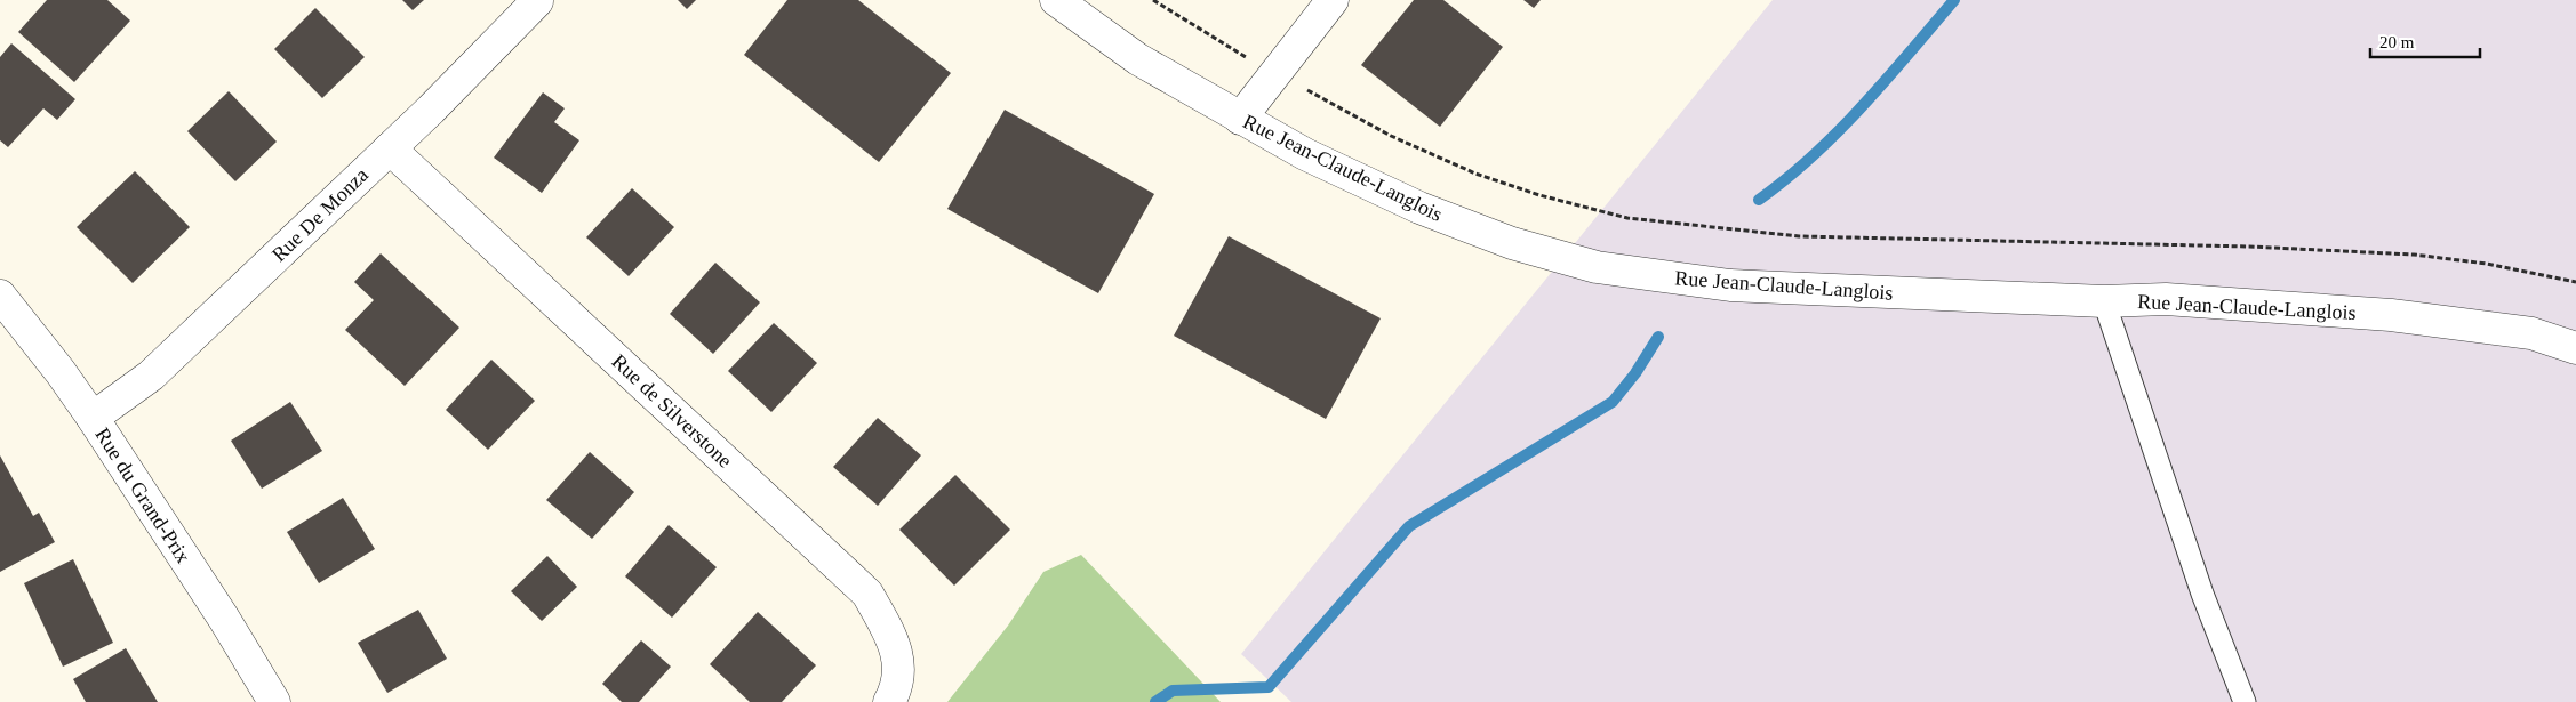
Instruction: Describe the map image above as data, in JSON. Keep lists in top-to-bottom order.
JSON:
{
  "streets": {
    "street": [
      "Rue Jean-Claude-Langlois",
      "Rue De Monza",
      "Rue de Silverstone",
      "Rue du Grand-Prix"
    ]
  },
  "crossings": [
    ["Rue De Monza", "Rue de Silverstone"],
    ["Rue De Monza", "Rue du Grand-Prix"]
  ],
  "scale_bar": "20 m"
}
